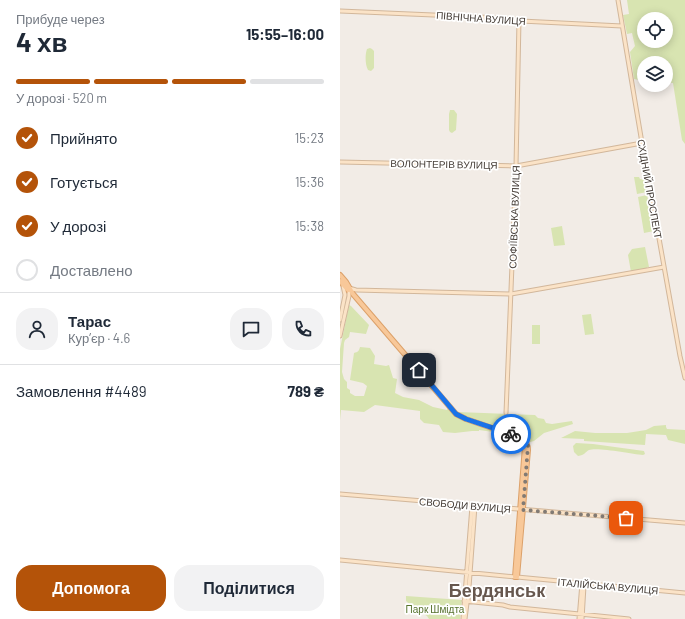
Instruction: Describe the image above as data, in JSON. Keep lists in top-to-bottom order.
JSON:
{
  "streets": {
    "main road": [
      "ПІВНІЧНА ВУЛИЦЯ",
      "ВОЛОНТЕРІВ ВУЛИЦЯ",
      "СХІДНИЙ ПРОСПЕКТ",
      "СОФІЇВСЬКА ВУЛИЦЯ",
      "СВОБОДИ ВУЛИЦЯ",
      "ІТАЛІЙСЬКА ВУЛИЦЯ"
    ]
  },
  "crossings": [
    ["ПІВНІЧНА ВУЛИЦЯ", "СХІДНИЙ ПРОСПЕКТ"],
    ["ПІВНІЧНА ВУЛИЦЯ", "СОФІЇВСЬКА ВУЛИЦЯ"],
    ["ВОЛОНТЕРІВ ВУЛИЦЯ", "СХІДНИЙ ПРОСПЕКТ"],
    ["ВОЛОНТЕРІВ ВУЛИЦЯ", "СОФІЇВСЬКА ВУЛИЦЯ"]
  ],
  "districts": ["Бердянськ"],
  "parks": ["Парк Шмідта"],
  "page": {
    "heading": ["4 хв", "Прибуде через", "15:55–16:00"],
    "panel": [
      "Тарас",
      "Кур’єр · 4.6",
      "Замовлення #4489",
      "789 ₴"
    ],
    "bar": "У дорозі · 520 m",
    "list": [
      ["Прийнято", "15:23"],
      ["Готується", "15:36"],
      ["У дорозі", "15:38"],
      "Доставлено"
    ],
    "buttons": ["Допомога", "Поділитися"]
  }
}
